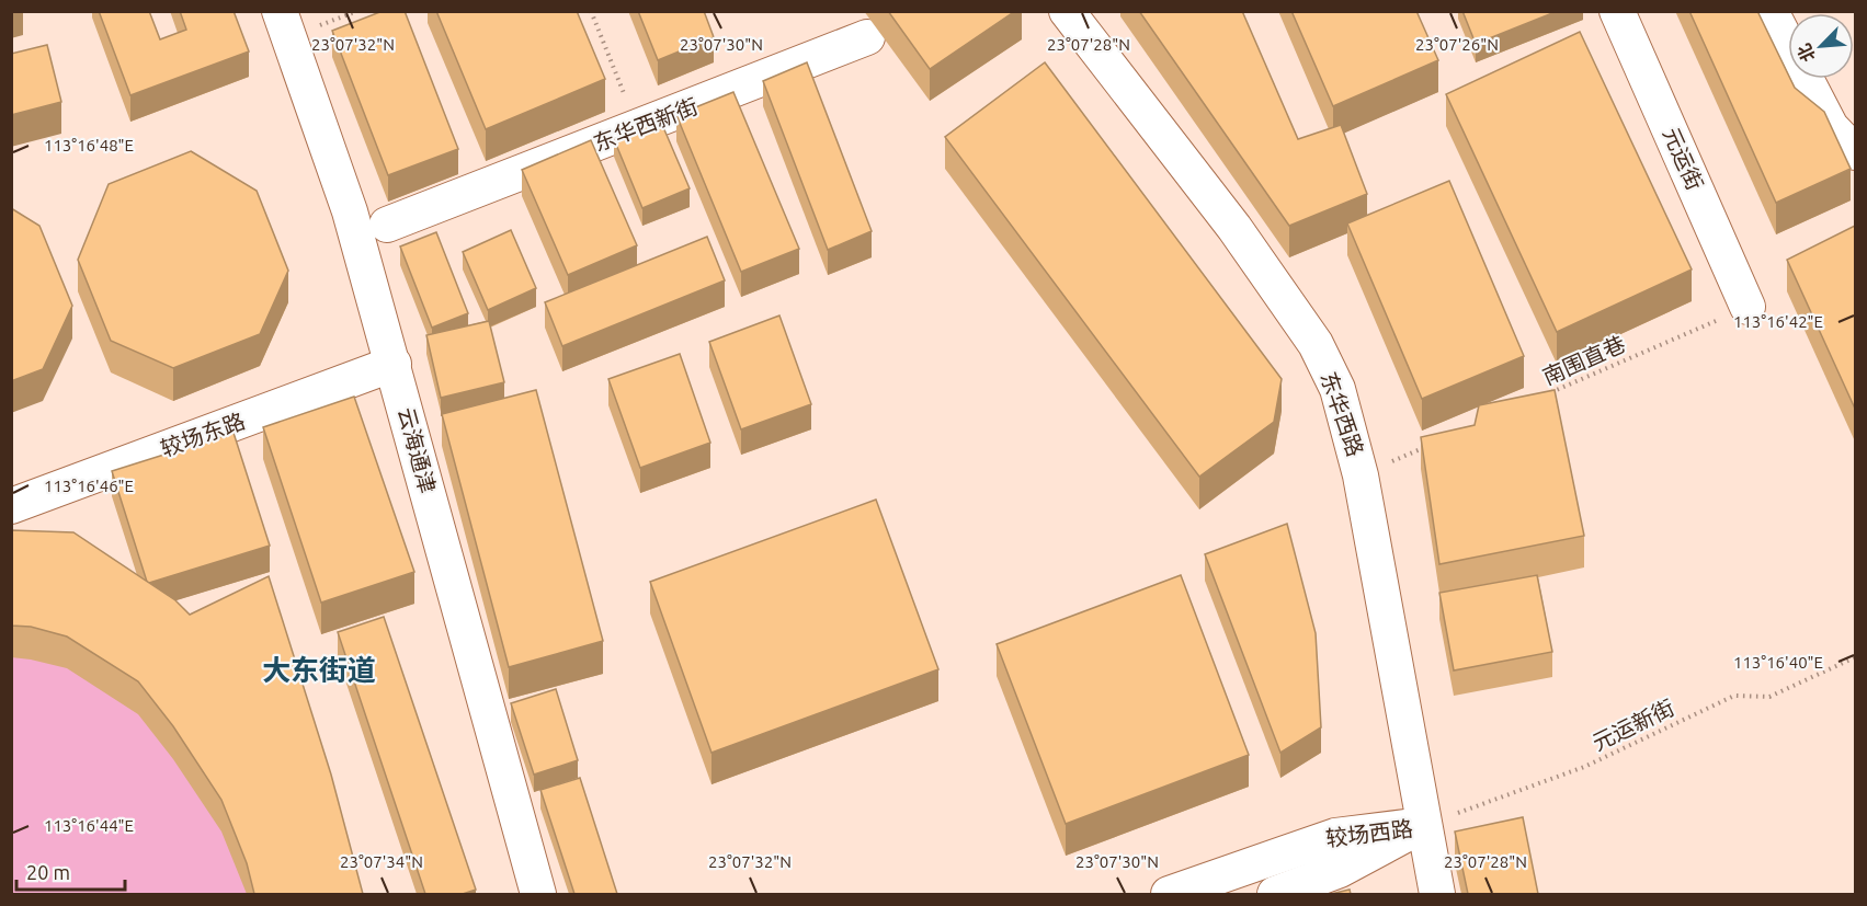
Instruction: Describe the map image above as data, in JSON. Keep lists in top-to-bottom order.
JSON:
{
  "streets": {
    "street": [
      "东华西新街",
      "元运街",
      "东华西路",
      "较场东路",
      "云海通津",
      "较场西路"
    ],
    "path": ["南围直巷", "元运新街"]
  },
  "crossings": [
    ["元运街", "南围直巷"],
    ["东华西路", "元运新街"],
    ["东华西路", "较场西路"],
    ["较场东路", "云海通津"],
    ["元运新街", "较场西路"]
  ],
  "districts": ["大东街道"],
  "scale_bar": "20 m",
  "north": "bottom left",
  "coordinates": [
    "23°07'32\"N",
    "23°07'30\"N",
    "23°07'28\"N",
    "23°07'26\"N",
    "113°16'48\"E",
    "113°16'42\"E",
    "113°16'46\"E",
    "113°16'40\"E",
    "113°16'44\"E",
    "23°07'34\"N"
  ]
}
